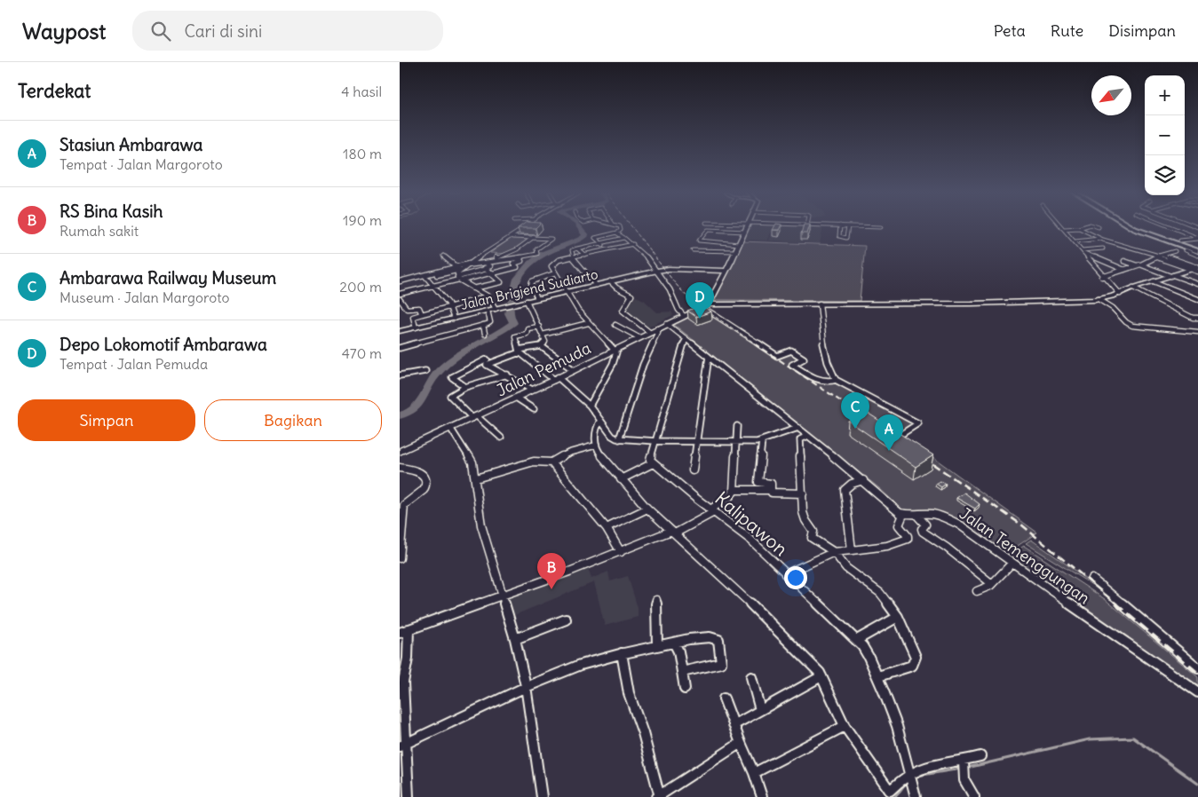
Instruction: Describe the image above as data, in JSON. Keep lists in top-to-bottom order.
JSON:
{
  "streets": {
    "street": [
      "Jalan Brigjend Sudiarto",
      "Jalan Pemuda",
      "Kalipawon",
      "Jalan Temenggungan"
    ]
  },
  "north": "bottom left",
  "page": {
    "header": "Waypost",
    "search": "Cari di sini",
    "nav": ["Peta", "Rute", "Disimpan"],
    "heading": ["Terdekat", "4 hasil"],
    "map_buttons": ["+", "−"],
    "list": [
      {
        "mark": "A",
        "name": "Stasiun Ambarawa",
        "note": "Tempat · Jalan Margoroto",
        "value": "180 m"
      },
      {
        "mark": "B",
        "name": "RS Bina Kasih",
        "note": "Rumah sakit",
        "value": "190 m"
      },
      {
        "mark": "C",
        "name": "Ambarawa Railway Museum",
        "note": "Museum · Jalan Margoroto",
        "value": "200 m"
      },
      {
        "mark": "D",
        "name": "Depo Lokomotif Ambarawa",
        "note": "Tempat · Jalan Pemuda",
        "value": "470 m"
      }
    ],
    "pins": [
      "D",
      "C",
      "A",
      "B"
    ],
    "buttons": ["Simpan", "Bagikan"]
  }
}
